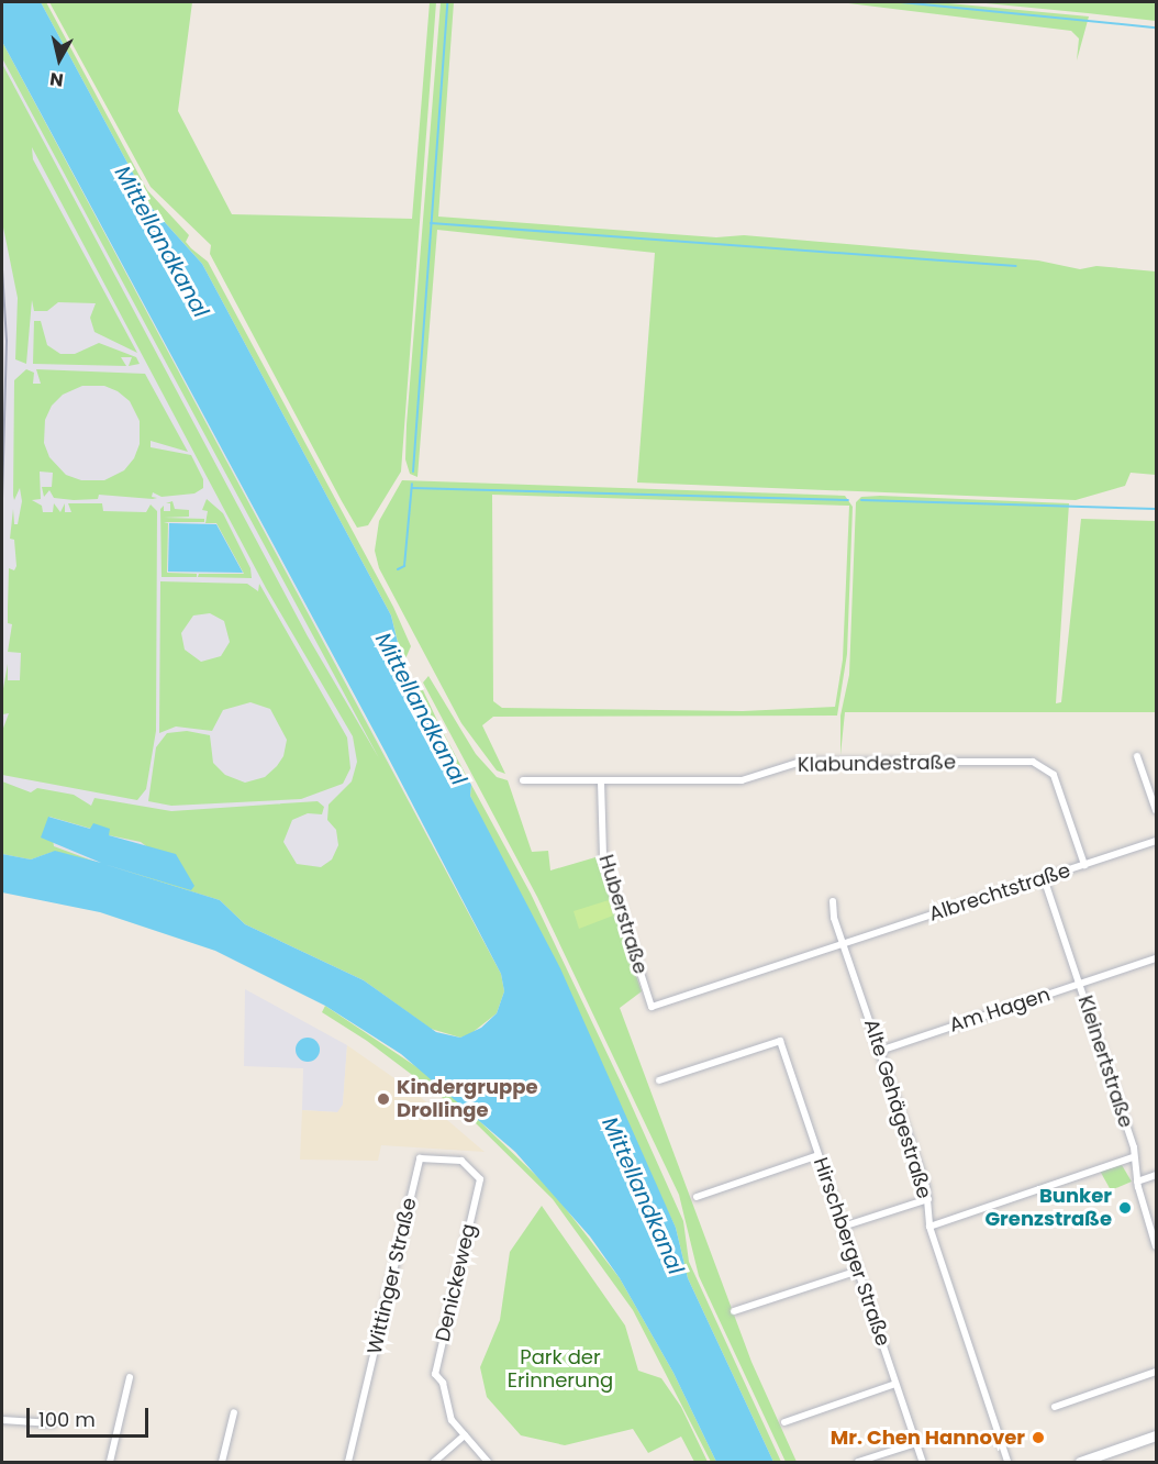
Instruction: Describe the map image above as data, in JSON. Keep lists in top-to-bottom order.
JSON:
{
  "streets": {
    "street": [
      "Klabundestraße",
      "Albrechtstraße",
      "Huberstraße",
      "Am Hagen",
      "Kleinertstraße",
      "Alte Gehägestraße",
      "Hirschberger Straße",
      "Wittinger Straße",
      "Denickeweg"
    ]
  },
  "crossings": [
    ["Klabundestraße", "Albrechtstraße"],
    ["Klabundestraße", "Huberstraße"],
    ["Albrechtstraße", "Huberstraße"],
    ["Albrechtstraße", "Kleinertstraße"],
    ["Albrechtstraße", "Alte Gehägestraße"],
    ["Am Hagen", "Kleinertstraße"],
    ["Am Hagen", "Alte Gehägestraße"],
    ["Wittinger Straße", "Denickeweg"]
  ],
  "water": ["Mittellandkanal"],
  "parks": ["Park der Erinnerung"],
  "places": ["Kindergruppe Drollinge", "Bunker Grenzstraße", "Mr. Chen Hannover"],
  "scale_bar": "100 m",
  "north": "bottom"
}
